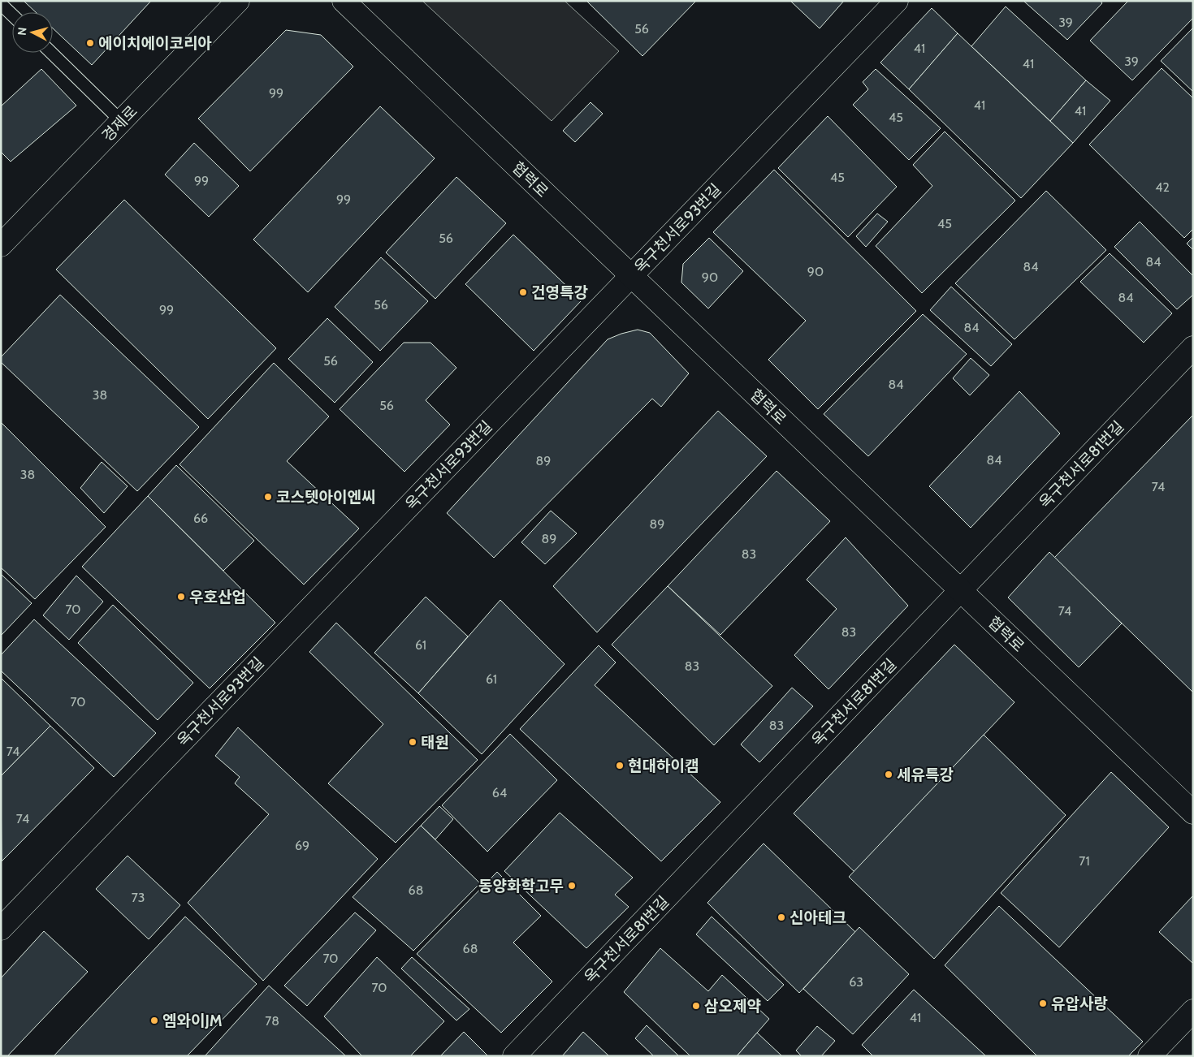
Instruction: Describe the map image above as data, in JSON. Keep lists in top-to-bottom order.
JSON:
{
  "streets": {
    "street": [
      "경제로",
      "협력로",
      "옥구천서로93번길",
      "옥구천서로81번길"
    ]
  },
  "crossings": [
    ["협력로", "옥구천서로93번길"],
    ["협력로", "옥구천서로81번길"]
  ],
  "places": [
    "에이치에이코리아",
    "건영특강",
    "코스텟아이엔씨",
    "우호산업",
    "태원",
    "현대하이캠",
    "세유특강",
    "동양화학고무",
    "신아테크",
    "유압사랑",
    "삼오제약",
    "엠와이JM"
  ],
  "house_numbers": [
    "39",
    "56",
    "41",
    "39",
    "41",
    "99",
    "41",
    "41",
    "45",
    "45",
    "99",
    "42",
    "99",
    "45",
    "56",
    "84",
    "84",
    "90",
    "90",
    "84",
    "56",
    "99",
    "84",
    "56",
    "84",
    "38",
    "56",
    "84",
    "89",
    "38",
    "74",
    "66",
    "89",
    "89",
    "83",
    "70",
    "74",
    "83",
    "61",
    "83",
    "61",
    "70",
    "83",
    "74",
    "64",
    "74",
    "69",
    "71",
    "68",
    "73",
    "68",
    "70",
    "63",
    "70",
    "41",
    "78"
  ],
  "north": "left"
}
